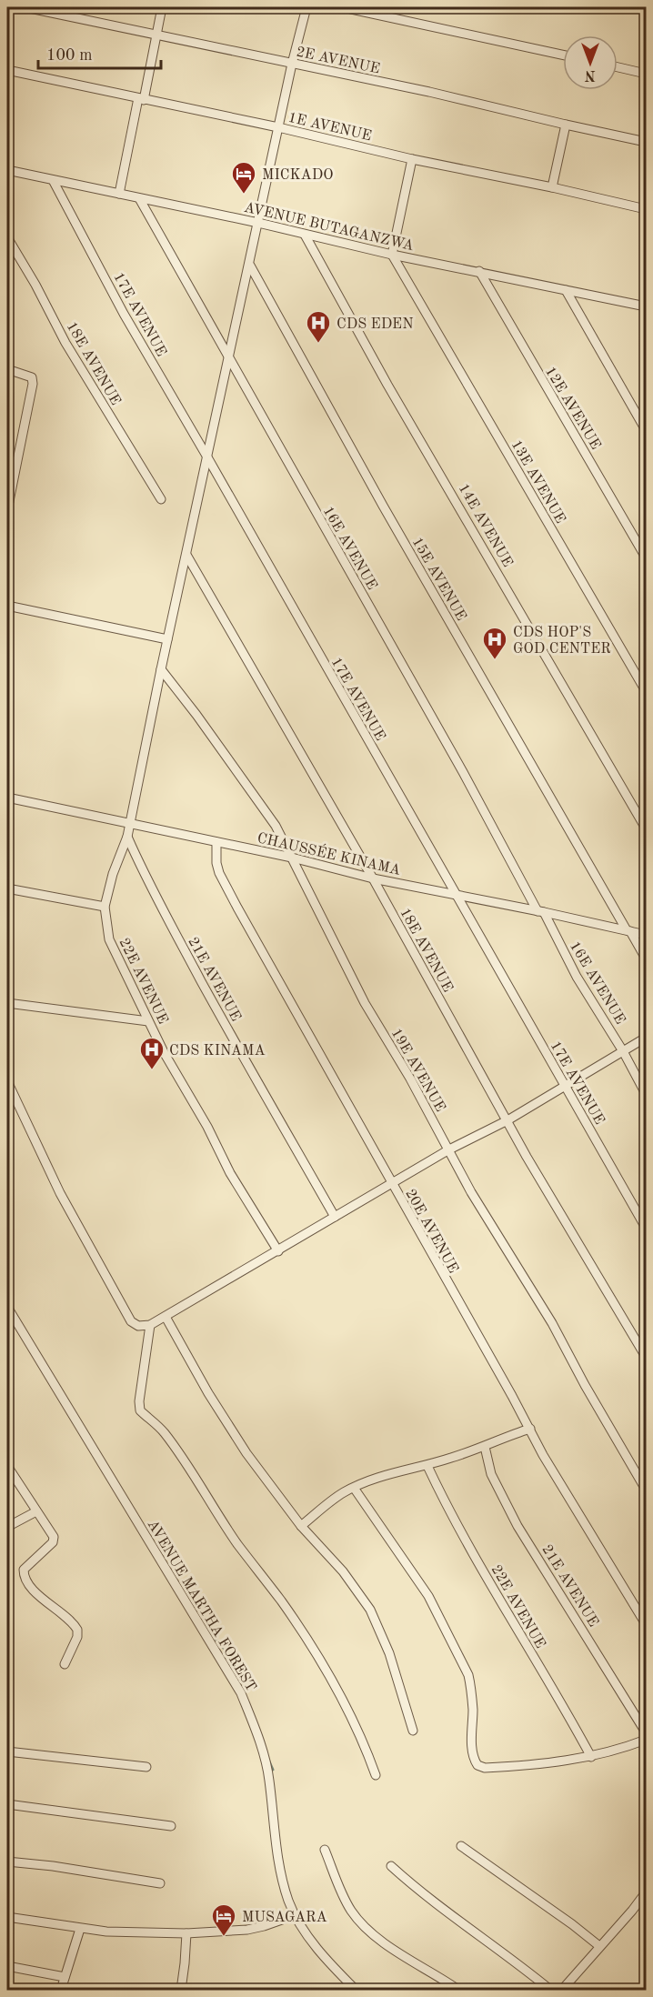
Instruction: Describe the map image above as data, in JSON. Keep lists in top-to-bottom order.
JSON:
{
  "streets": {
    "street": [
      "2E AVENUE",
      "1E AVENUE",
      "AVENUE BUTAGANZWA",
      "17E AVENUE",
      "18E AVENUE",
      "12E AVENUE",
      "13E AVENUE",
      "14E AVENUE",
      "16E AVENUE",
      "15E AVENUE",
      "CHAUSSÉE KINAMA",
      "21E AVENUE",
      "22E AVENUE",
      "19E AVENUE",
      "20E AVENUE",
      "AVENUE MARTHA FOREST"
    ]
  },
  "crossings": [
    ["2E AVENUE", "22E AVENUE"],
    ["1E AVENUE", "22E AVENUE"],
    ["AVENUE BUTAGANZWA", "17E AVENUE"],
    ["AVENUE BUTAGANZWA", "12E AVENUE"],
    ["AVENUE BUTAGANZWA", "13E AVENUE"],
    ["AVENUE BUTAGANZWA", "14E AVENUE"],
    ["AVENUE BUTAGANZWA", "16E AVENUE"],
    ["AVENUE BUTAGANZWA", "22E AVENUE"],
    ["17E AVENUE", "CHAUSSÉE KINAMA"],
    ["17E AVENUE", "22E AVENUE"],
    ["18E AVENUE", "CHAUSSÉE KINAMA"],
    ["18E AVENUE", "22E AVENUE"],
    ["16E AVENUE", "CHAUSSÉE KINAMA"],
    ["16E AVENUE", "22E AVENUE"],
    ["15E AVENUE", "CHAUSSÉE KINAMA"],
    ["15E AVENUE", "22E AVENUE"],
    ["CHAUSSÉE KINAMA", "22E AVENUE"],
    ["CHAUSSÉE KINAMA", "19E AVENUE"],
    ["CHAUSSÉE KINAMA", "20E AVENUE"],
    ["21E AVENUE", "22E AVENUE"],
    ["22E AVENUE", "19E AVENUE"]
  ],
  "places": {
    "hotel": ["MICKADO", "MUSAGARA"],
    "hospital": ["CDS EDEN", "CDS HOP'S GOD CENTER", "CDS KINAMA"]
  },
  "scale_bar": "100 m",
  "north": "bottom"
}
